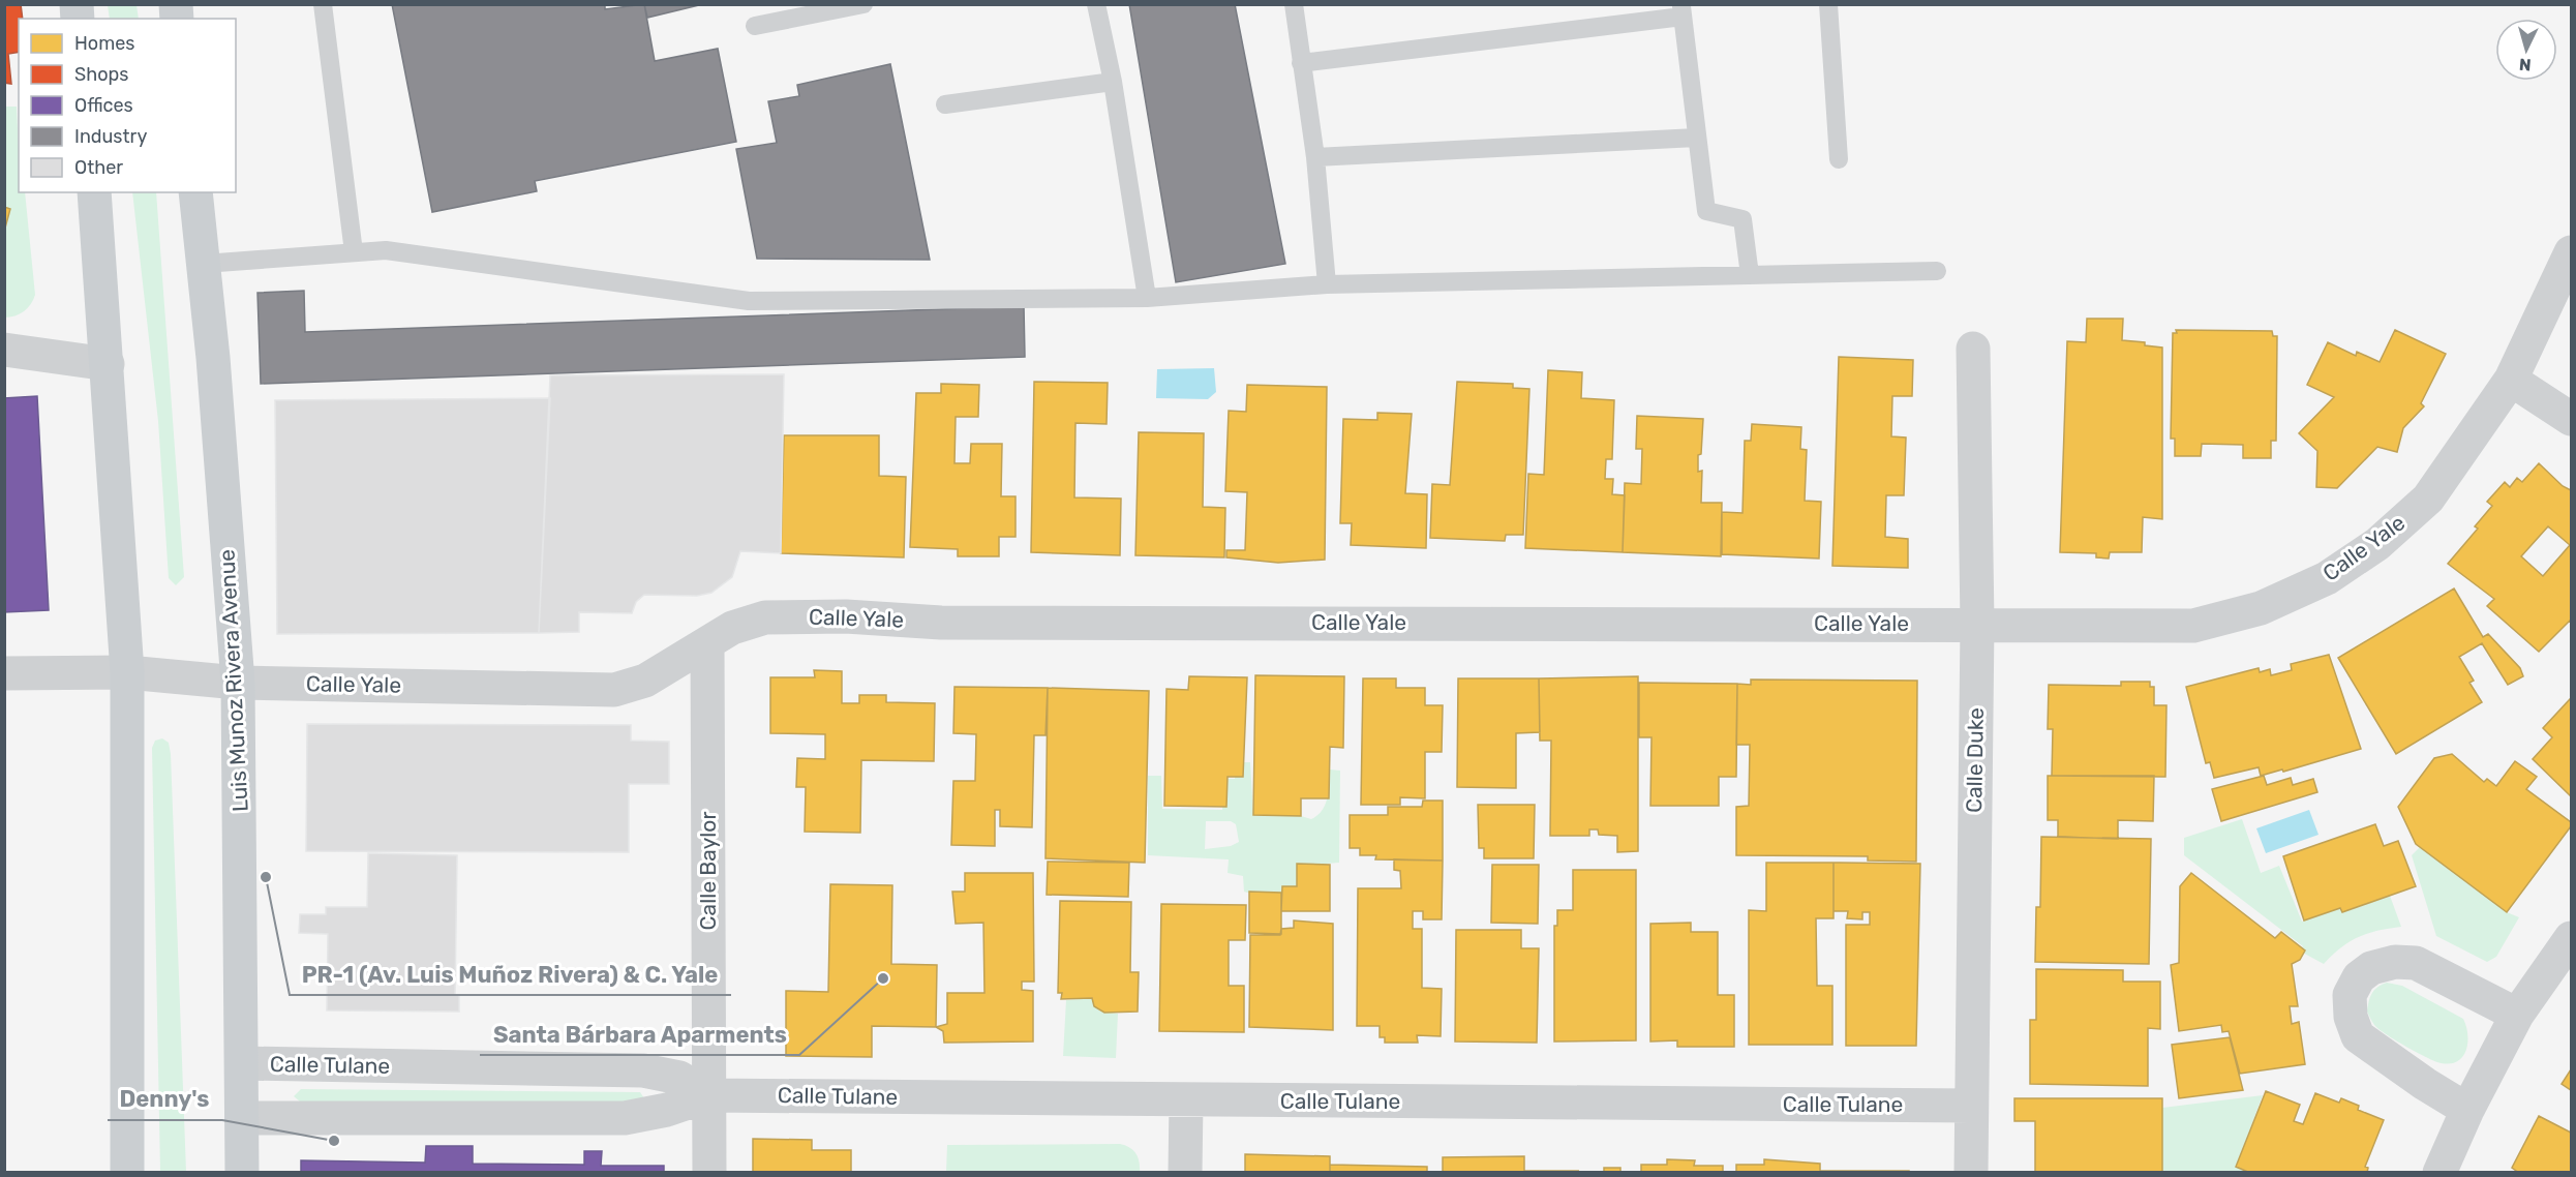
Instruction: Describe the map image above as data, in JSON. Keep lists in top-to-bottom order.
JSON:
{
  "streets": {
    "main road": ["Luis Munoz Rivera Avenue"],
    "street": [
      "Calle Yale",
      "Calle Duke",
      "Calle Baylor",
      "Calle Tulane"
    ]
  },
  "crossings": [
    ["Calle Yale", "Luis Munoz Rivera Avenue"],
    ["Calle Yale", "Calle Duke"],
    ["Calle Yale", "Calle Baylor"],
    ["Luis Munoz Rivera Avenue", "Calle Tulane"],
    ["Calle Duke", "Calle Tulane"],
    ["Calle Baylor", "Calle Tulane"]
  ],
  "places": ["PR-1 (Av. Luis Muñoz Rivera) & C. Yale", "Santa Bárbara Aparments", "Denny's"],
  "legend": [
    "Homes",
    "Shops",
    "Offices",
    "Industry",
    "Other"
  ],
  "north": "bottom"
}
